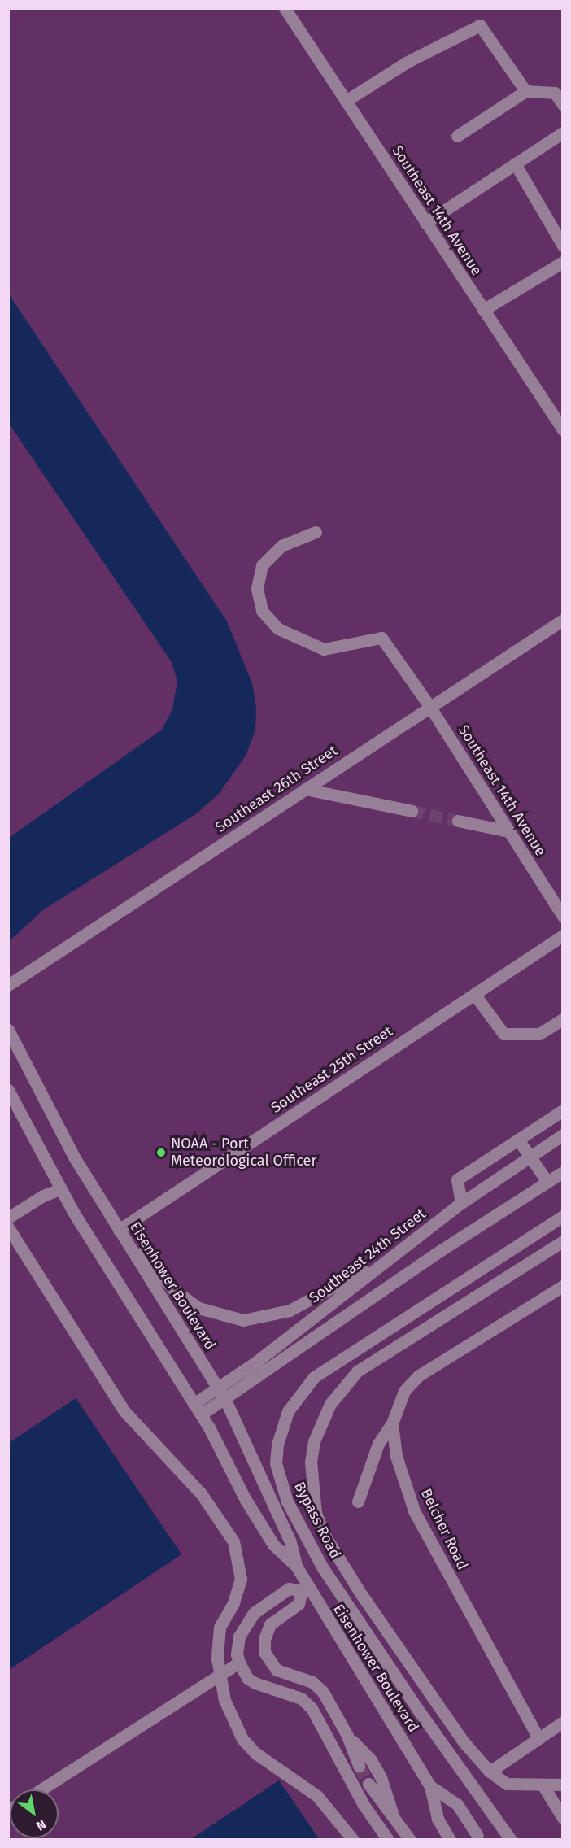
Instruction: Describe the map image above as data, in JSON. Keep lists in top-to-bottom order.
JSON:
{
  "streets": {
    "street": [
      "Southeast 14th Avenue",
      "Southeast 26th Street",
      "Southeast 25th Street",
      "Southeast 24th Street",
      "Eisenhower Boulevard",
      "Bypass Road",
      "Belcher Road"
    ]
  },
  "crossings": [
    ["Southeast 14th Avenue", "Southeast 26th Street"],
    ["Southeast 25th Street", "Eisenhower Boulevard"],
    ["Southeast 24th Street", "Eisenhower Boulevard"]
  ],
  "places": ["NOAA - Port Meteorological Officer"],
  "north": "bottom right"
}
